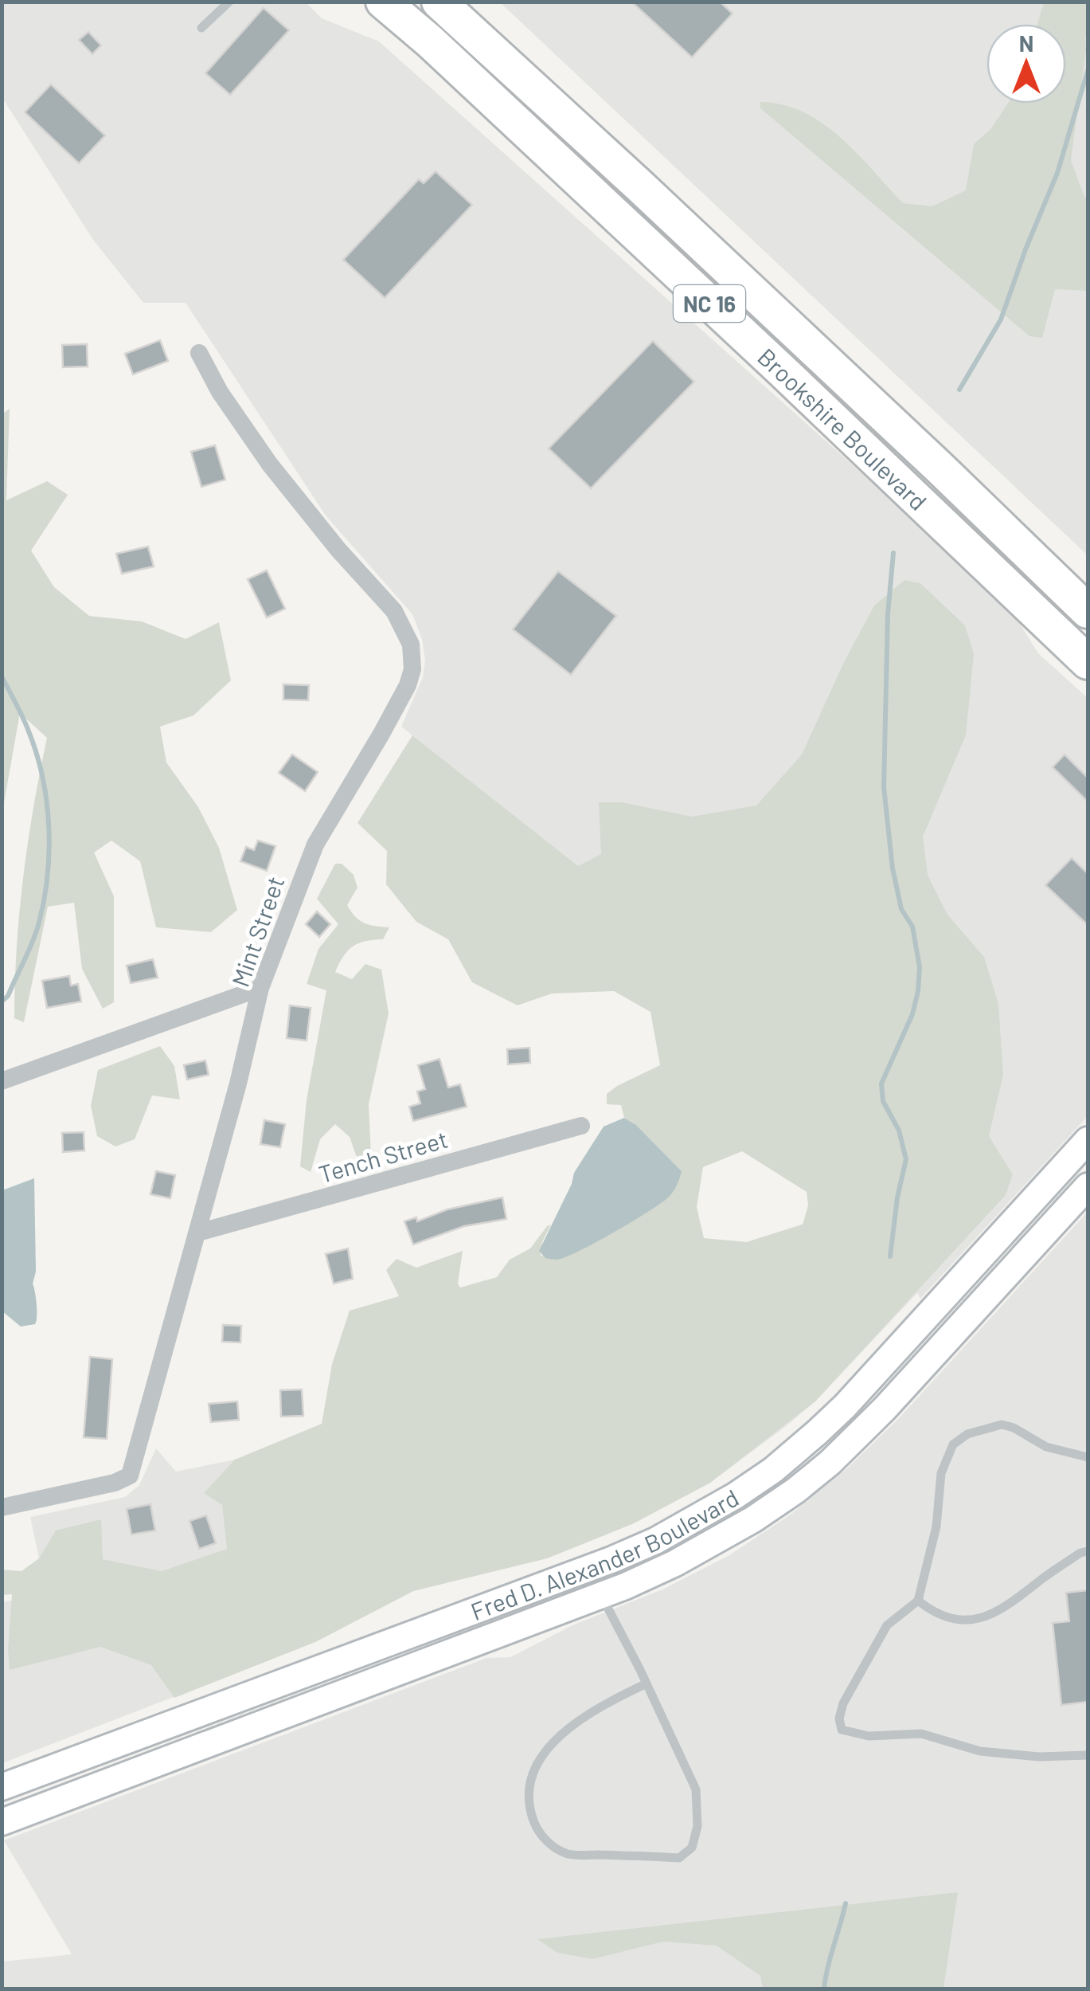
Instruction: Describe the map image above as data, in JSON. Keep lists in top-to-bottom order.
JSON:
{
  "streets": {
    "highway": ["NC 16", "Brookshire Boulevard"],
    "main road": ["Fred D. Alexander Boulevard"],
    "street": ["Mint Street", "Tench Street"]
  },
  "crossings": [
    ["Mint Street", "Tench Street"]
  ],
  "north": "top"
}
